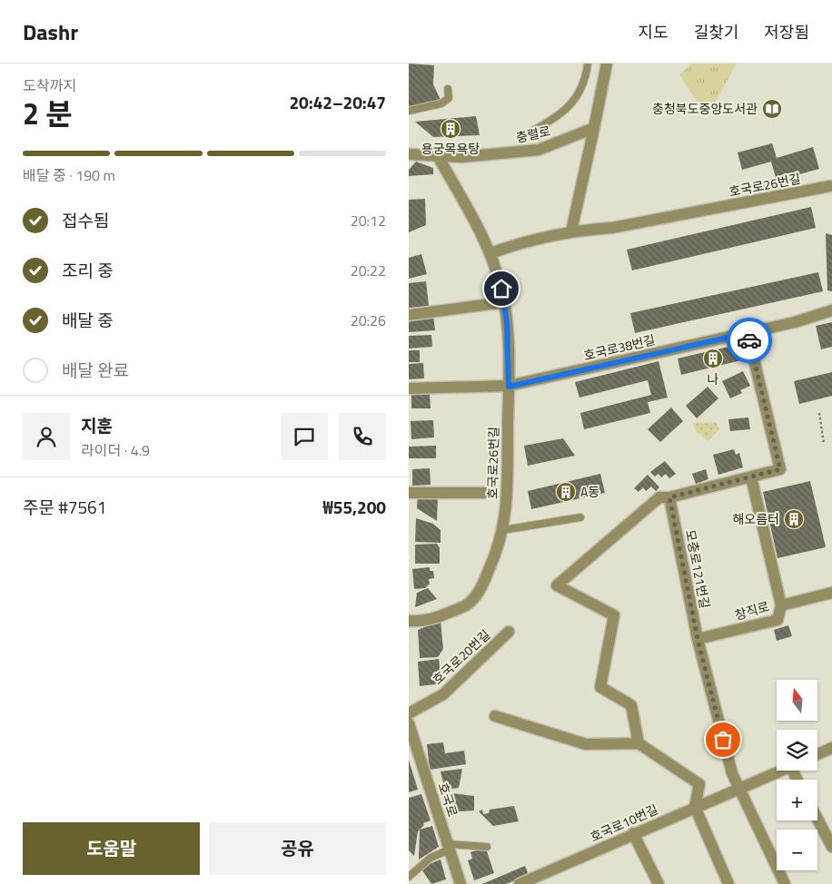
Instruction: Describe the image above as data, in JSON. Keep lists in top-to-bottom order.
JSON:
{
  "streets": {
    "street": [
      "충렬로",
      "호국로26번길",
      "호국로38번길",
      "모충로121번길",
      "창직로",
      "호국로20번길",
      "호국로",
      "호국로10번길"
    ]
  },
  "crossings": [
    ["충렬로", "호국로26번길"],
    ["호국로26번길", "호국로38번길"],
    ["모충로121번길", "창직로"],
    ["모충로121번길", "호국로10번길"]
  ],
  "places": {
    "library": ["충청북도중앙도서관"],
    "building": [
      "용궁목욕탕",
      "나",
      "A동",
      "해오름터"
    ]
  },
  "north": "top",
  "page": {
    "header": "Dashr",
    "nav": ["지도", "길찾기", "저장됨"],
    "heading": ["2 분", "도착까지", "20:42–20:47"],
    "panel": [
      "지훈",
      "라이더 · 4.9",
      "주문 #7561",
      "₩55,200"
    ],
    "bar": "배달 중 · 190 m",
    "list": [
      ["접수됨", "20:12"],
      ["조리 중", "20:22"],
      ["배달 중", "20:26"],
      "배달 완료"
    ],
    "map_buttons": ["+", "−"],
    "buttons": ["도움말", "공유"]
  }
}
